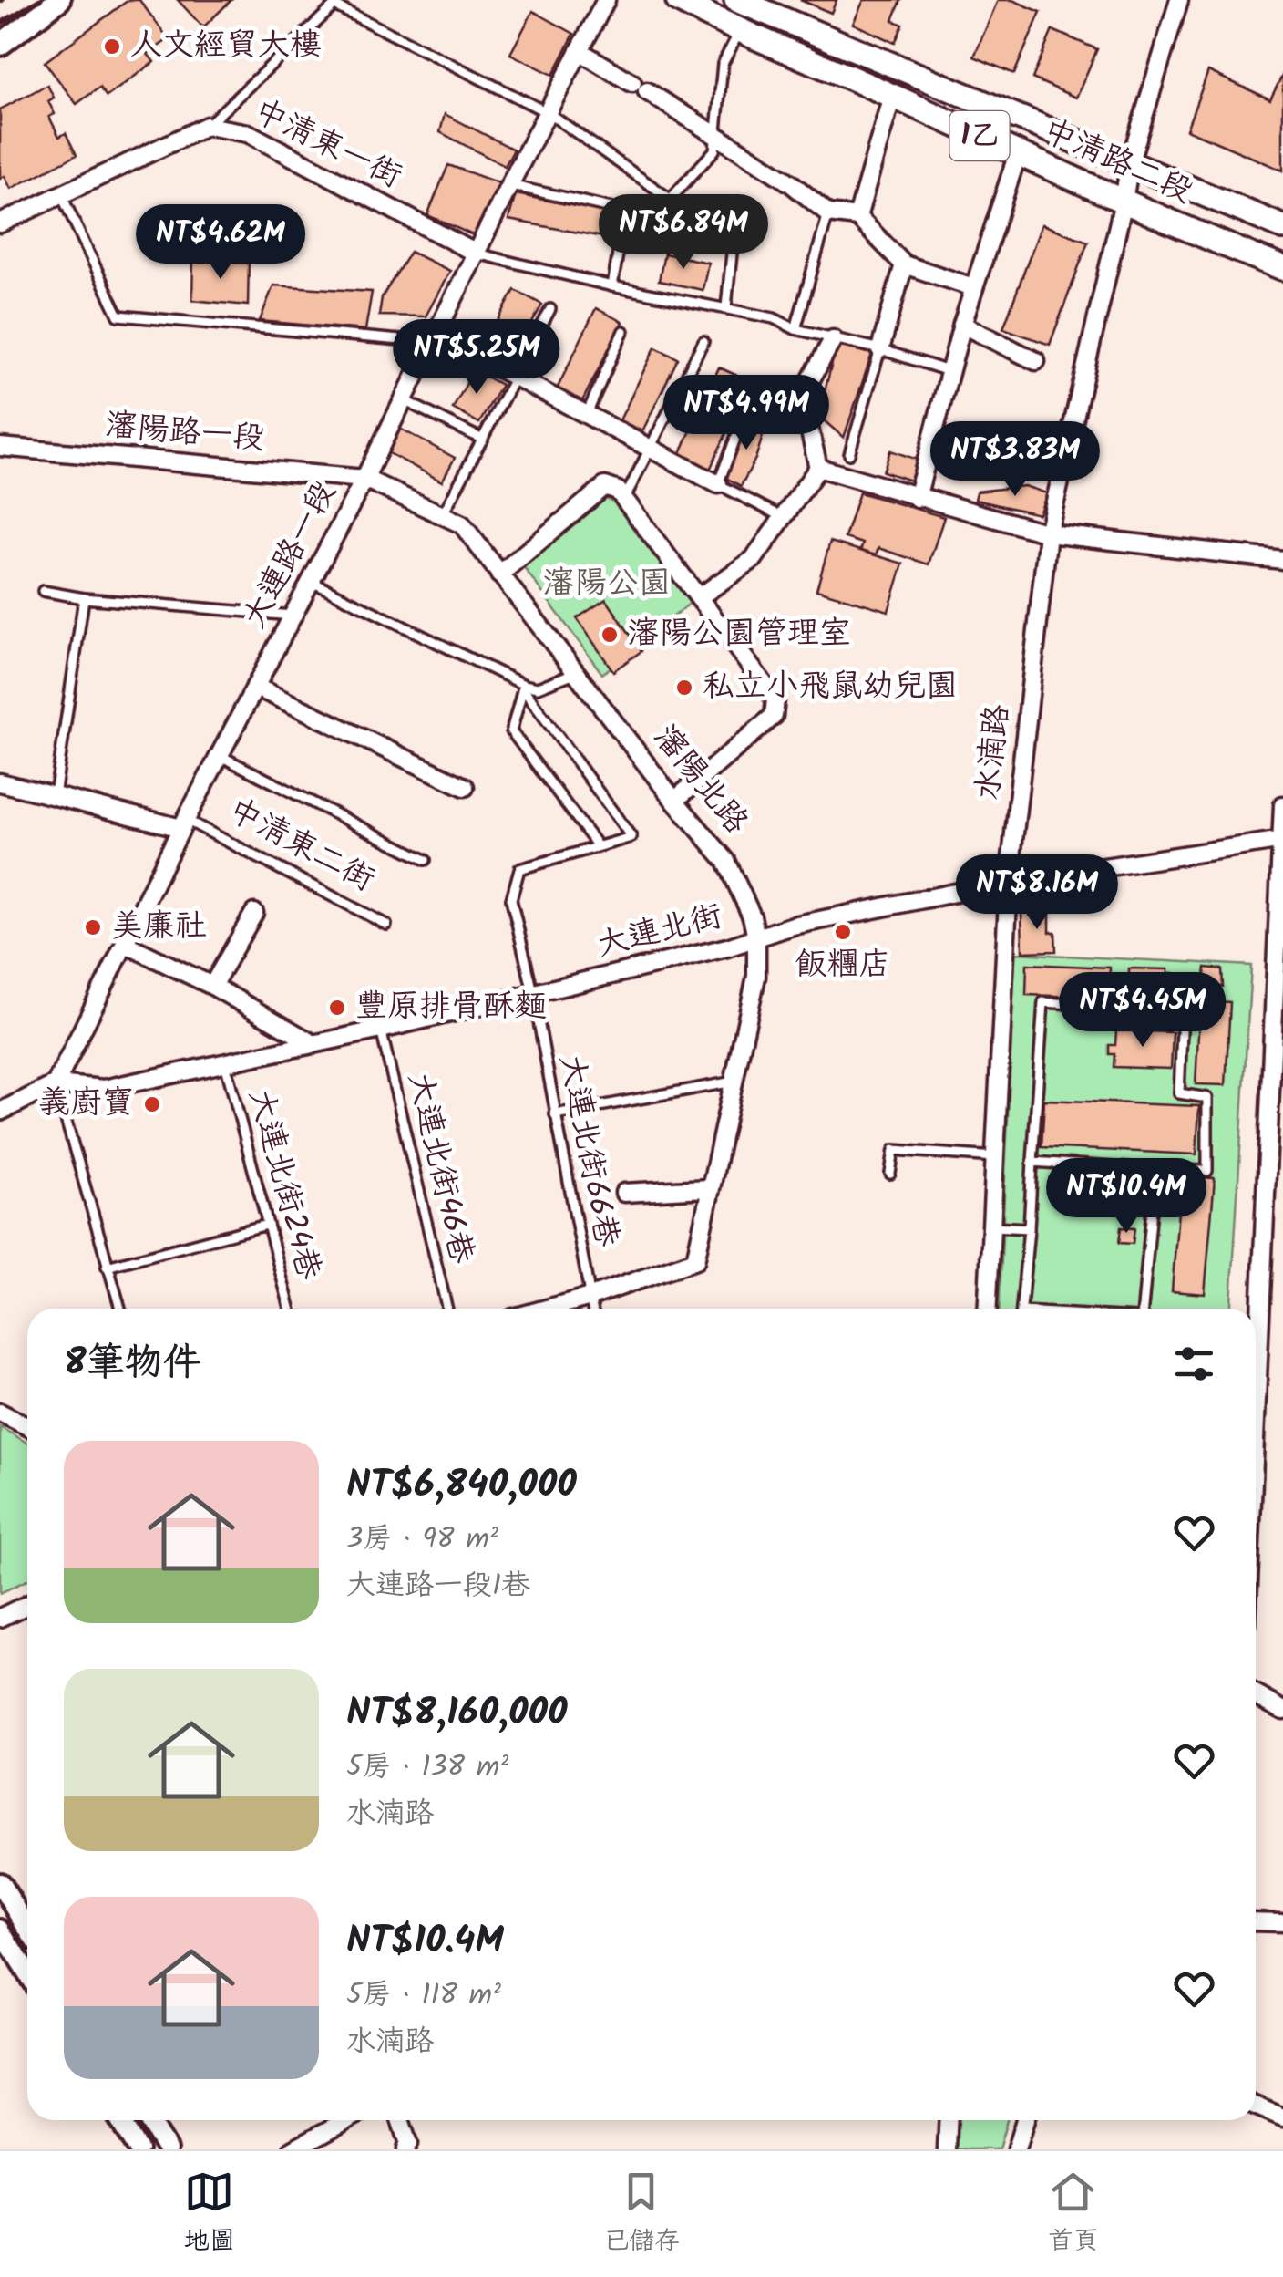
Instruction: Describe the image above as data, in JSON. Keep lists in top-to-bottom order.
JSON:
{
  "streets": {
    "main road": ["1乙", "中清路二段"],
    "street": [
      "中清東一街",
      "瀋陽路一段",
      "大連路一段",
      "水湳路",
      "瀋陽北路",
      "中清東二街",
      "大連北街"
    ],
    "lane": ["大連北街66巷", "大連北街46巷", "大連北街24巷"]
  },
  "crossings": [
    ["中清東一街", "大連路一段"],
    ["中清路二段", "水湳路"],
    ["瀋陽路一段", "大連路一段"],
    ["瀋陽路一段", "瀋陽北路"],
    ["大連路一段", "瀋陽北路"],
    ["大連路一段", "中清東二街"],
    ["大連路一段", "大連北街"],
    ["水湳路", "大連北街"],
    ["瀋陽北路", "大連北街"],
    ["瀋陽北路", "大連北街66巷"],
    ["大連北街", "大連北街66巷"],
    ["大連北街", "大連北街46巷"],
    ["大連北街", "大連北街24巷"]
  ],
  "parks": ["瀋陽公園"],
  "places": [
    "人文經貿大樓",
    "瀋陽公園管理室",
    "私立小飛鼠幼兒園",
    "美廉社",
    "飯糰店",
    "豐原排骨酥麵",
    "義廚寶"
  ],
  "page": {
    "price": [
      "NT$6.84M",
      "NT$4.62M",
      "NT$5.25M",
      "NT$4.99M",
      "NT$3.83M",
      "NT$8.16M",
      "NT$4.45M",
      "NT$10.4M"
    ],
    "heading": "8筆物件",
    "list": [
      {
        "name": "NT$6,840,000",
        "note": "3房 · 98 m² · 大連路一段1巷"
      },
      {
        "name": "NT$8,160,000",
        "note": "5房 · 138 m² · 水湳路"
      },
      {
        "name": "NT$10.4M",
        "note": "5房 · 118 m² · 水湳路"
      }
    ],
    "tabs": ["地圖", "已儲存", "首頁"]
  }
}
